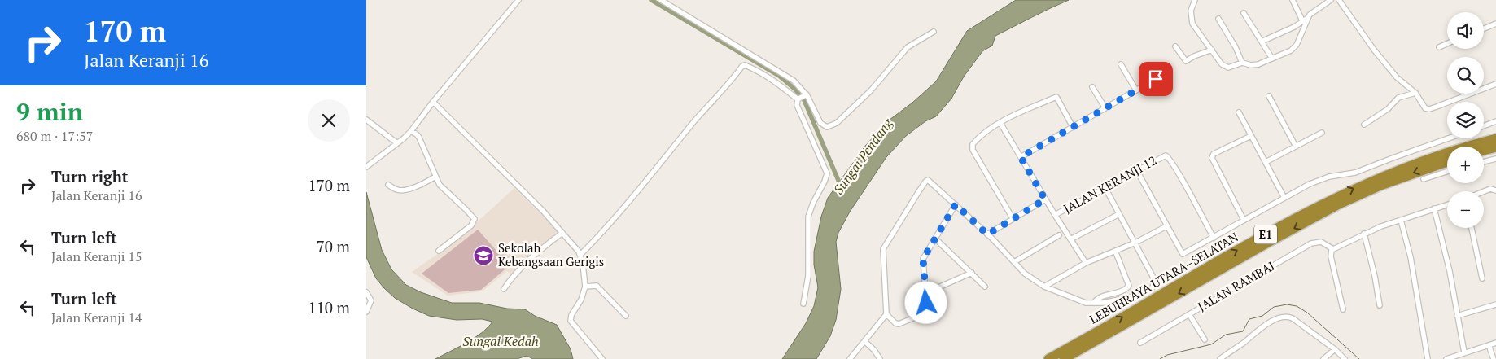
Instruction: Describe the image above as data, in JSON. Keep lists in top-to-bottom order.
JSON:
{
  "streets": {
    "highway": ["E1", "LEBUHRAYA UTARA–SELATAN"],
    "street": ["JALAN KERANJI 12", "JALAN RAMBAI"]
  },
  "water": ["Sungai Pendang", "Sungai Kedah"],
  "places": {
    "school or university": ["Sekolah Kebangsaan Gerigis"]
  },
  "page": {
    "turn": ["170 m", "Jalan Keranji 16"],
    "map_buttons": ["+", "−"],
    "heading": ["9 min", "680 m · 17:57"],
    "list": [
      {
        "name": "Turn right",
        "note": "Jalan Keranji 16",
        "value": "170 m"
      },
      {
        "name": "Turn left",
        "note": "Jalan Keranji 15",
        "value": "70 m"
      },
      {
        "name": "Turn left",
        "note": "Jalan Keranji 14",
        "value": "110 m"
      }
    ]
  }
}
